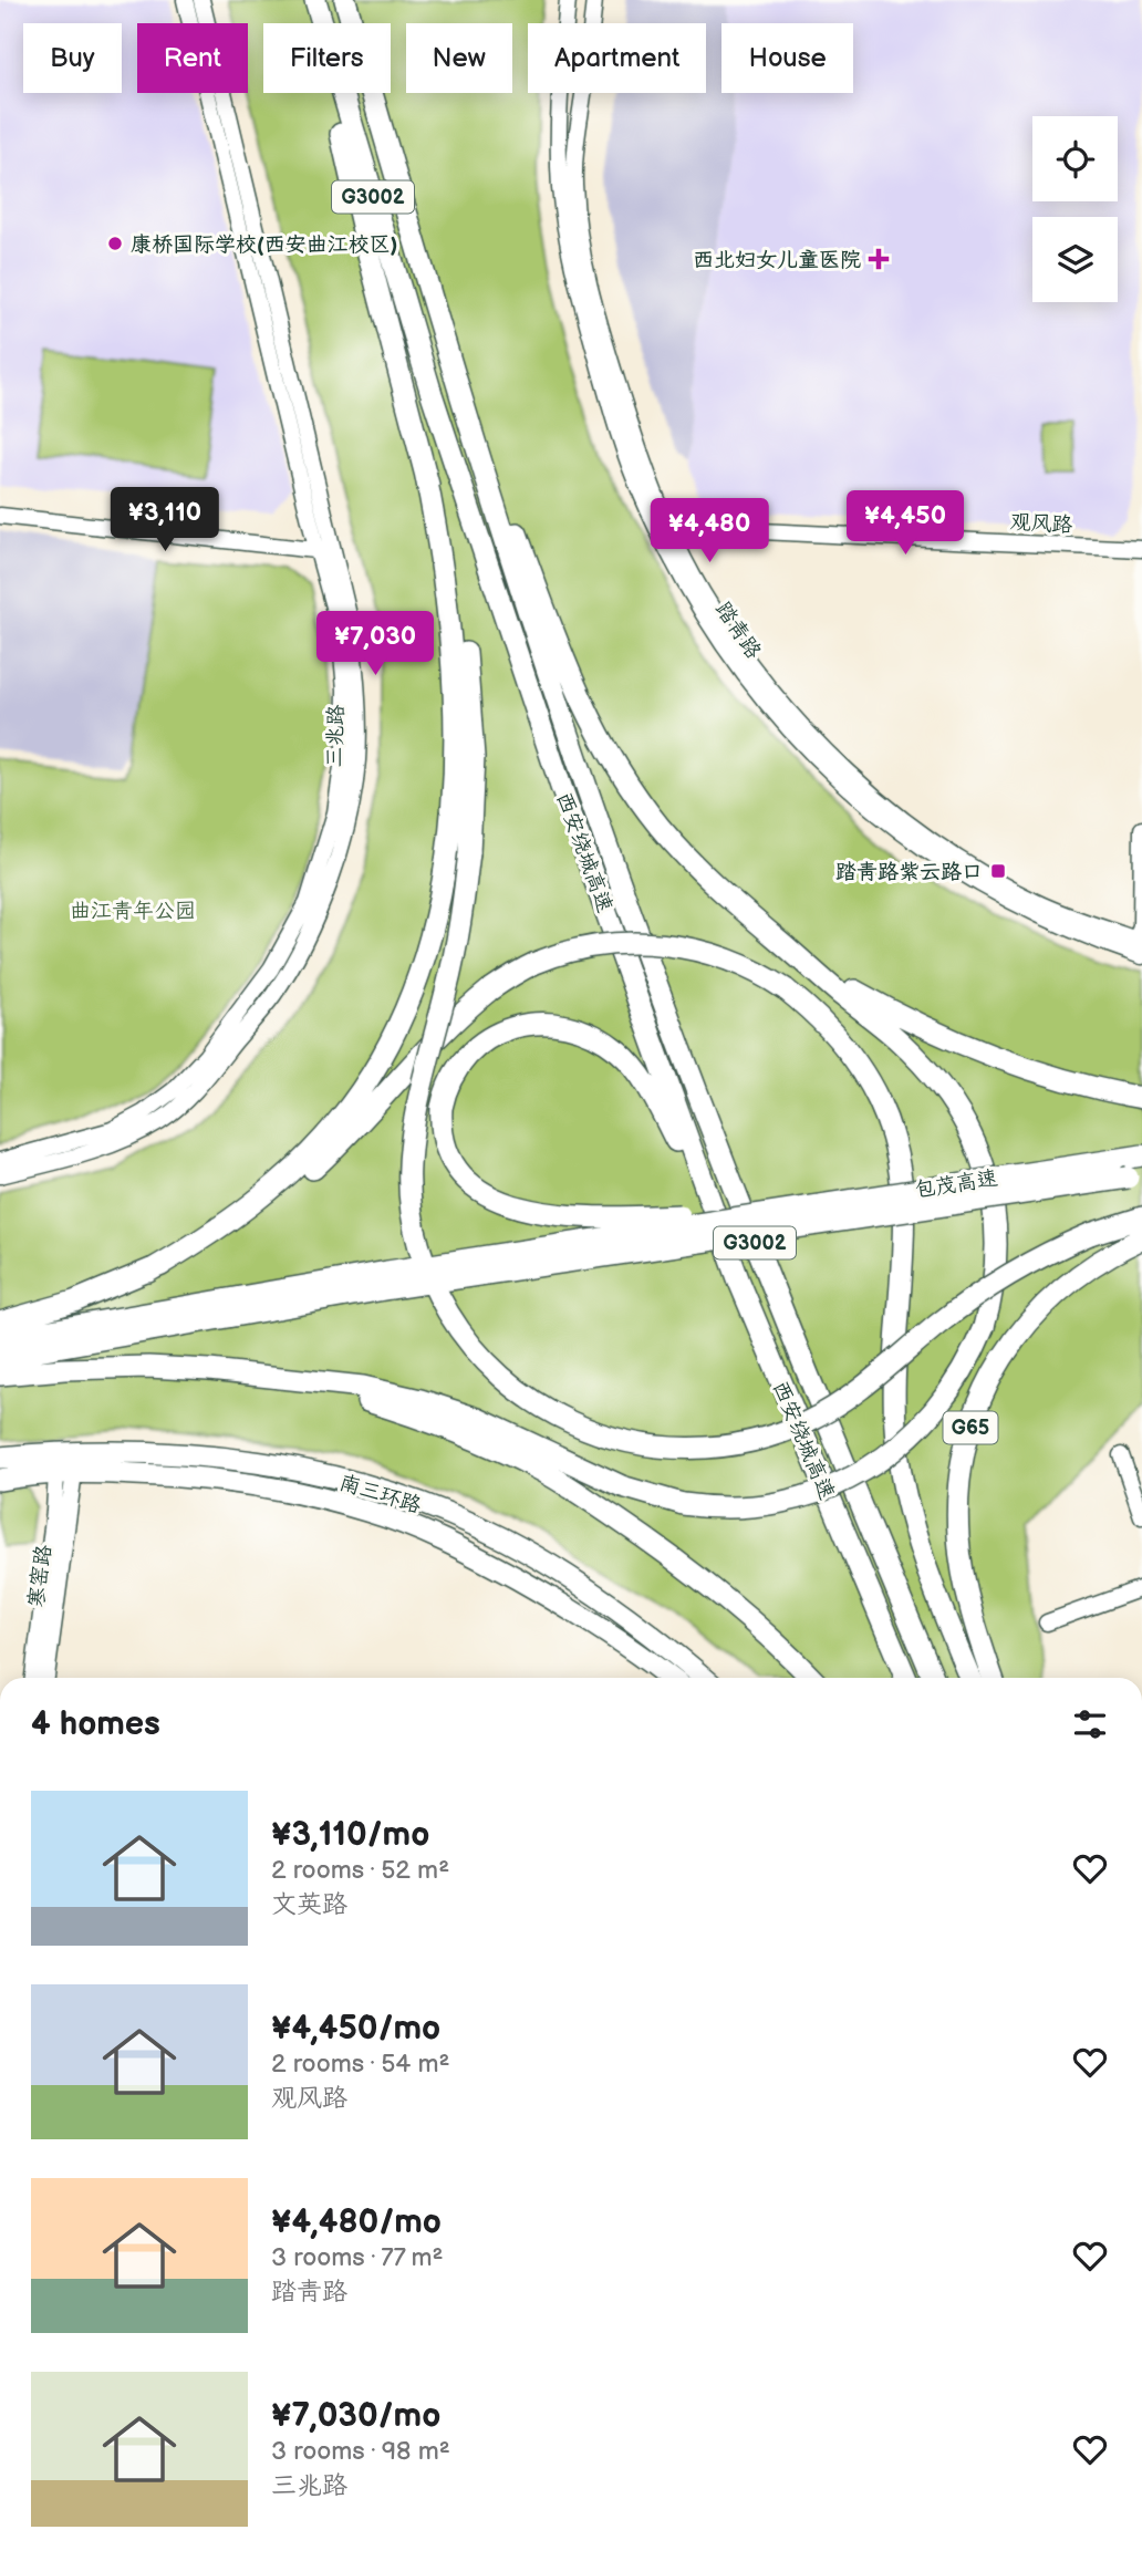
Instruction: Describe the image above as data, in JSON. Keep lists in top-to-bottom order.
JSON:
{
  "streets": {
    "highway": [
      "G3002",
      "西安绕城高速",
      "包茂高速",
      "G65",
      "南三环路"
    ],
    "street": [
      "观风路",
      "踏青路",
      "三兆路",
      "寒窑路"
    ]
  },
  "crossings": [
    ["观风路", "踏青路"],
    ["南三环路", "寒窑路"]
  ],
  "parks": ["曲江青年公园"],
  "places": {
    "other": ["康桥国际学校(西安曲江校区)"],
    "health": ["西北妇女儿童医院"],
    "transit": ["踏青路紫云路口"]
  },
  "page": {
    "chip": [
      "Buy",
      "Rent",
      "Filters",
      "New",
      "Apartment",
      "House"
    ],
    "price": [
      "¥3,110",
      "¥4,450",
      "¥4,480",
      "¥7,030"
    ],
    "heading": "4 homes",
    "list": [
      {
        "name": "¥3,110/mo",
        "note": "2 rooms · 52 m² · 文英路"
      },
      {
        "name": "¥4,450/mo",
        "note": "2 rooms · 54 m² · 观风路"
      },
      {
        "name": "¥4,480/mo",
        "note": "3 rooms · 77 m² · 踏青路"
      },
      {
        "name": "¥7,030/mo",
        "note": "3 rooms · 98 m² · 三兆路"
      }
    ]
  }
}
